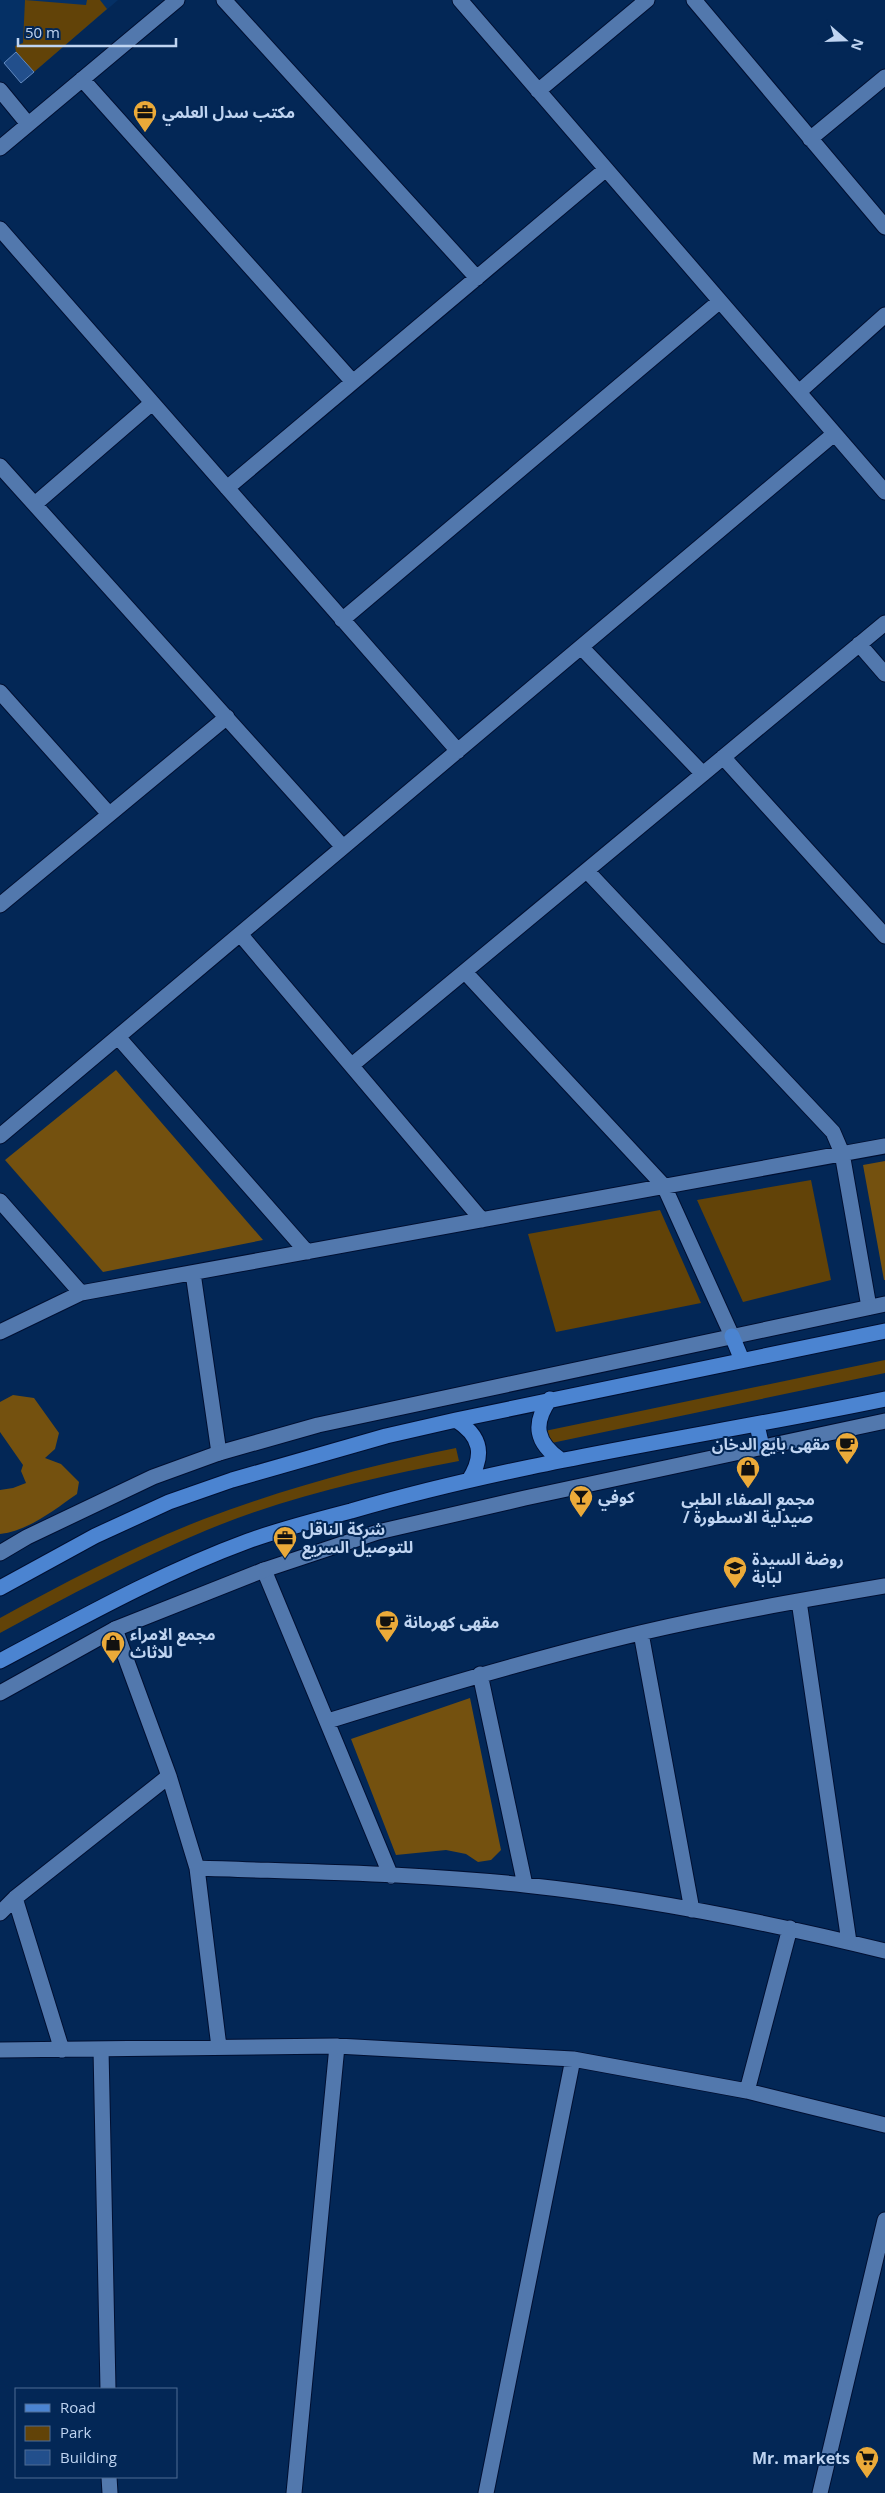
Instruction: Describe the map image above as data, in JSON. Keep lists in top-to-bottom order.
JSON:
{
  "places": {
    "office": ["مكتب سدل العلمي", "شركة الناقل للتوصيل السريع"],
    "cafe": ["مقهى بايع الدخان", "مقهى كهرمانة"],
    "shop": ["مجمع الصفاء الطبي / صيدلية الاسطورة", "مجمع الامراء للاثاث"],
    "bar": ["كوفي"],
    "school or university": ["روضة السيدة لبابة"],
    "supermarket": ["Mr. markets"]
  },
  "legend": ["Road", "Park", "Building"],
  "scale_bar": "50 m",
  "north": "right"
}
